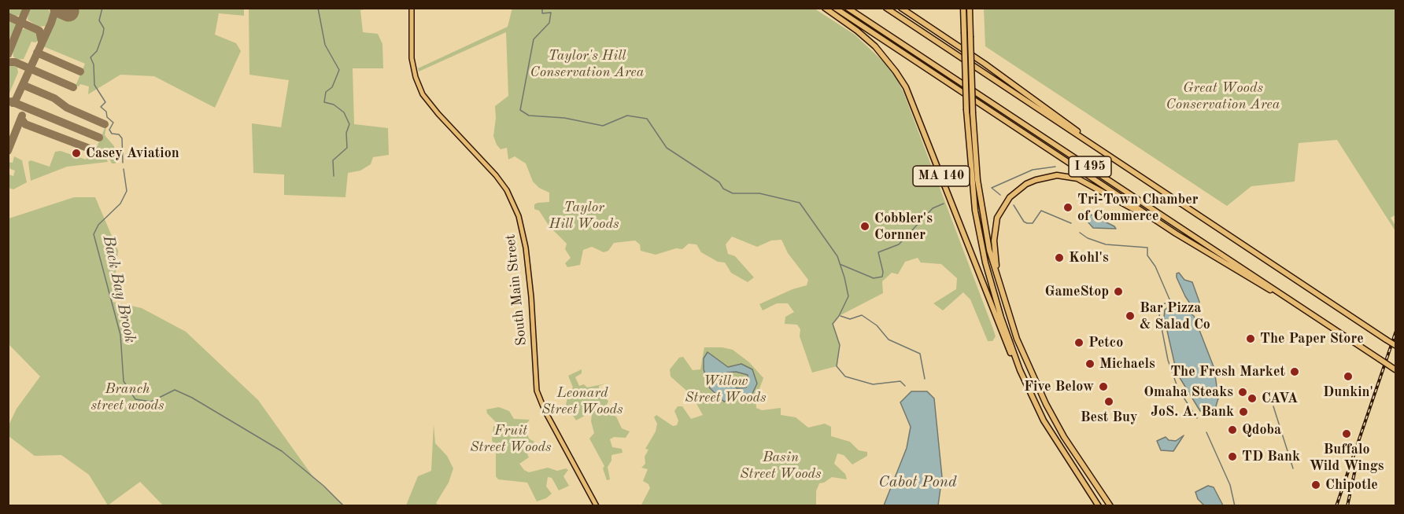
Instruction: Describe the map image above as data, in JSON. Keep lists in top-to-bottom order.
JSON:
{
  "streets": {
    "highway": ["I 495", "MA 140"],
    "main road": ["South Main Street"]
  },
  "water": ["Back Bay Brook", "Cabot Pond"],
  "parks": [
    "Taylor's Hill Conservation Area",
    "Great Woods Conservation Area",
    "Taylor Hill Woods",
    "Willow Street Woods",
    "Branch street woods",
    "Leonard Street Woods",
    "Fruit Street Woods",
    "Basin Street Woods"
  ],
  "places": [
    "Casey Aviation",
    "Tri-Town Chamber of Commerce",
    "Cobbler's Cornner",
    "Kohl's",
    "GameStop",
    "Bar Pizza & Salad Co",
    "The Paper Store",
    "Petco",
    "Michaels",
    "The Fresh Market",
    "Dunkin'",
    "Five Below",
    "Omaha Steaks",
    "CAVA",
    "Best Buy",
    "JoS. A. Bank",
    "Qdoba",
    "Buffalo Wild Wings",
    "TD Bank",
    "Chipotle"
  ]
}
